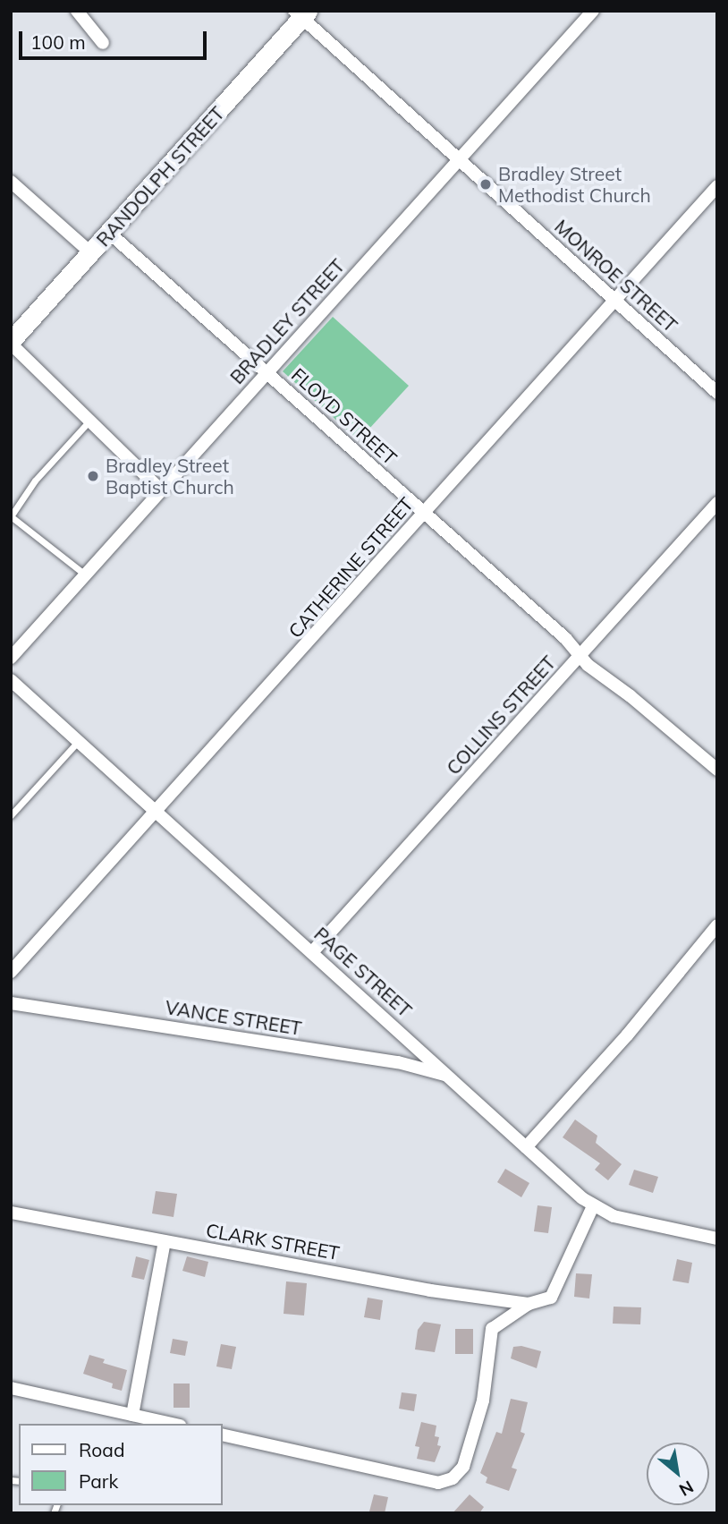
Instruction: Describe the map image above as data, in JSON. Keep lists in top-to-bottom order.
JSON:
{
  "streets": {
    "street": [
      "RANDOLPH STREET",
      "MONROE STREET",
      "BRADLEY STREET",
      "FLOYD STREET",
      "CATHERINE STREET",
      "COLLINS STREET",
      "PAGE STREET",
      "VANCE STREET",
      "CLARK STREET"
    ]
  },
  "crossings": [
    ["RANDOLPH STREET", "MONROE STREET"],
    ["RANDOLPH STREET", "FLOYD STREET"],
    ["MONROE STREET", "BRADLEY STREET"],
    ["MONROE STREET", "CATHERINE STREET"],
    ["BRADLEY STREET", "FLOYD STREET"],
    ["FLOYD STREET", "CATHERINE STREET"],
    ["FLOYD STREET", "COLLINS STREET"],
    ["CATHERINE STREET", "PAGE STREET"],
    ["COLLINS STREET", "PAGE STREET"],
    ["PAGE STREET", "VANCE STREET"]
  ],
  "places": ["Bradley Street Methodist Church", "Bradley Street Baptist Church"],
  "legend": ["Road", "Park"],
  "scale_bar": "100 m",
  "north": "bottom right"
}
